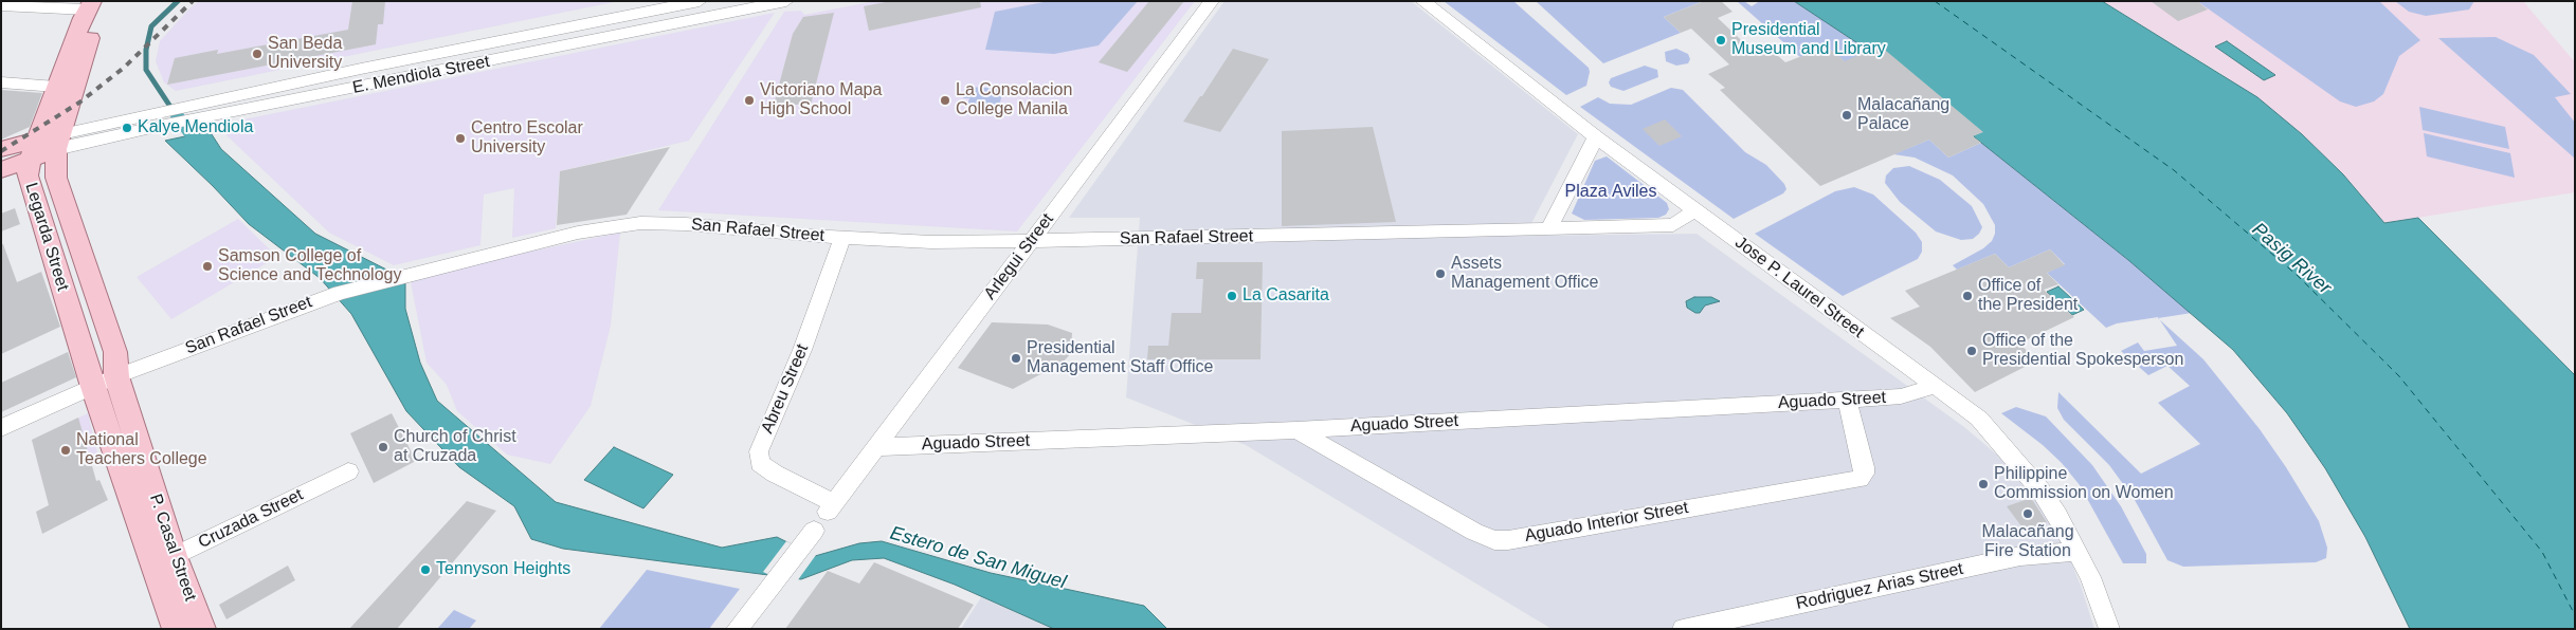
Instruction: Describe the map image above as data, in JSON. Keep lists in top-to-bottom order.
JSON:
{
  "streets": {
    "main road": ["Legarda Street", "P. Casal Street"],
    "street": [
      "E. Mendiola Street",
      "San Rafael Street",
      "Arlegui Street",
      "Jose P. Laurel Street",
      "Abreu Street",
      "Aguado Street",
      "Cruzada Street",
      "Aguado Interior Street",
      "Rodriguez Arias Street"
    ]
  },
  "crossings": [
    ["E. Mendiola Street", "Legarda Street"],
    ["San Rafael Street", "Legarda Street"],
    ["San Rafael Street", "Arlegui Street"],
    ["San Rafael Street", "Jose P. Laurel Street"],
    ["San Rafael Street", "Abreu Street"],
    ["San Rafael Street", "P. Casal Street"],
    ["Legarda Street", "P. Casal Street"],
    ["Arlegui Street", "Abreu Street"],
    ["Arlegui Street", "Aguado Street"],
    ["Jose P. Laurel Street", "Aguado Street"],
    ["Jose P. Laurel Street", "Rodriguez Arias Street"],
    ["Aguado Street", "Aguado Interior Street"],
    ["Cruzada Street", "P. Casal Street"]
  ],
  "water": ["Pasig River", "Estero de San Miguel"],
  "parks": ["Plaza Aviles"],
  "places": [
    "Presidential Museum and Library",
    "San Beda University",
    "Victoriano Mapa High School",
    "La Consolacion College Manila",
    "Malacañang Palace",
    "Kalye Mendiola",
    "Centro Escolar University",
    "Samson College of Science and Technology",
    "Assets Management Office",
    "La Casarita",
    "Office of the President",
    "Office of the Presidential Spokesperson",
    "Presidential Management Staff Office",
    "Church of Christ at Cruzada",
    "National Teachers College",
    "Philippine Commission on Women",
    "Malacañang Fire Station",
    "Tennyson Heights"
  ]
}
